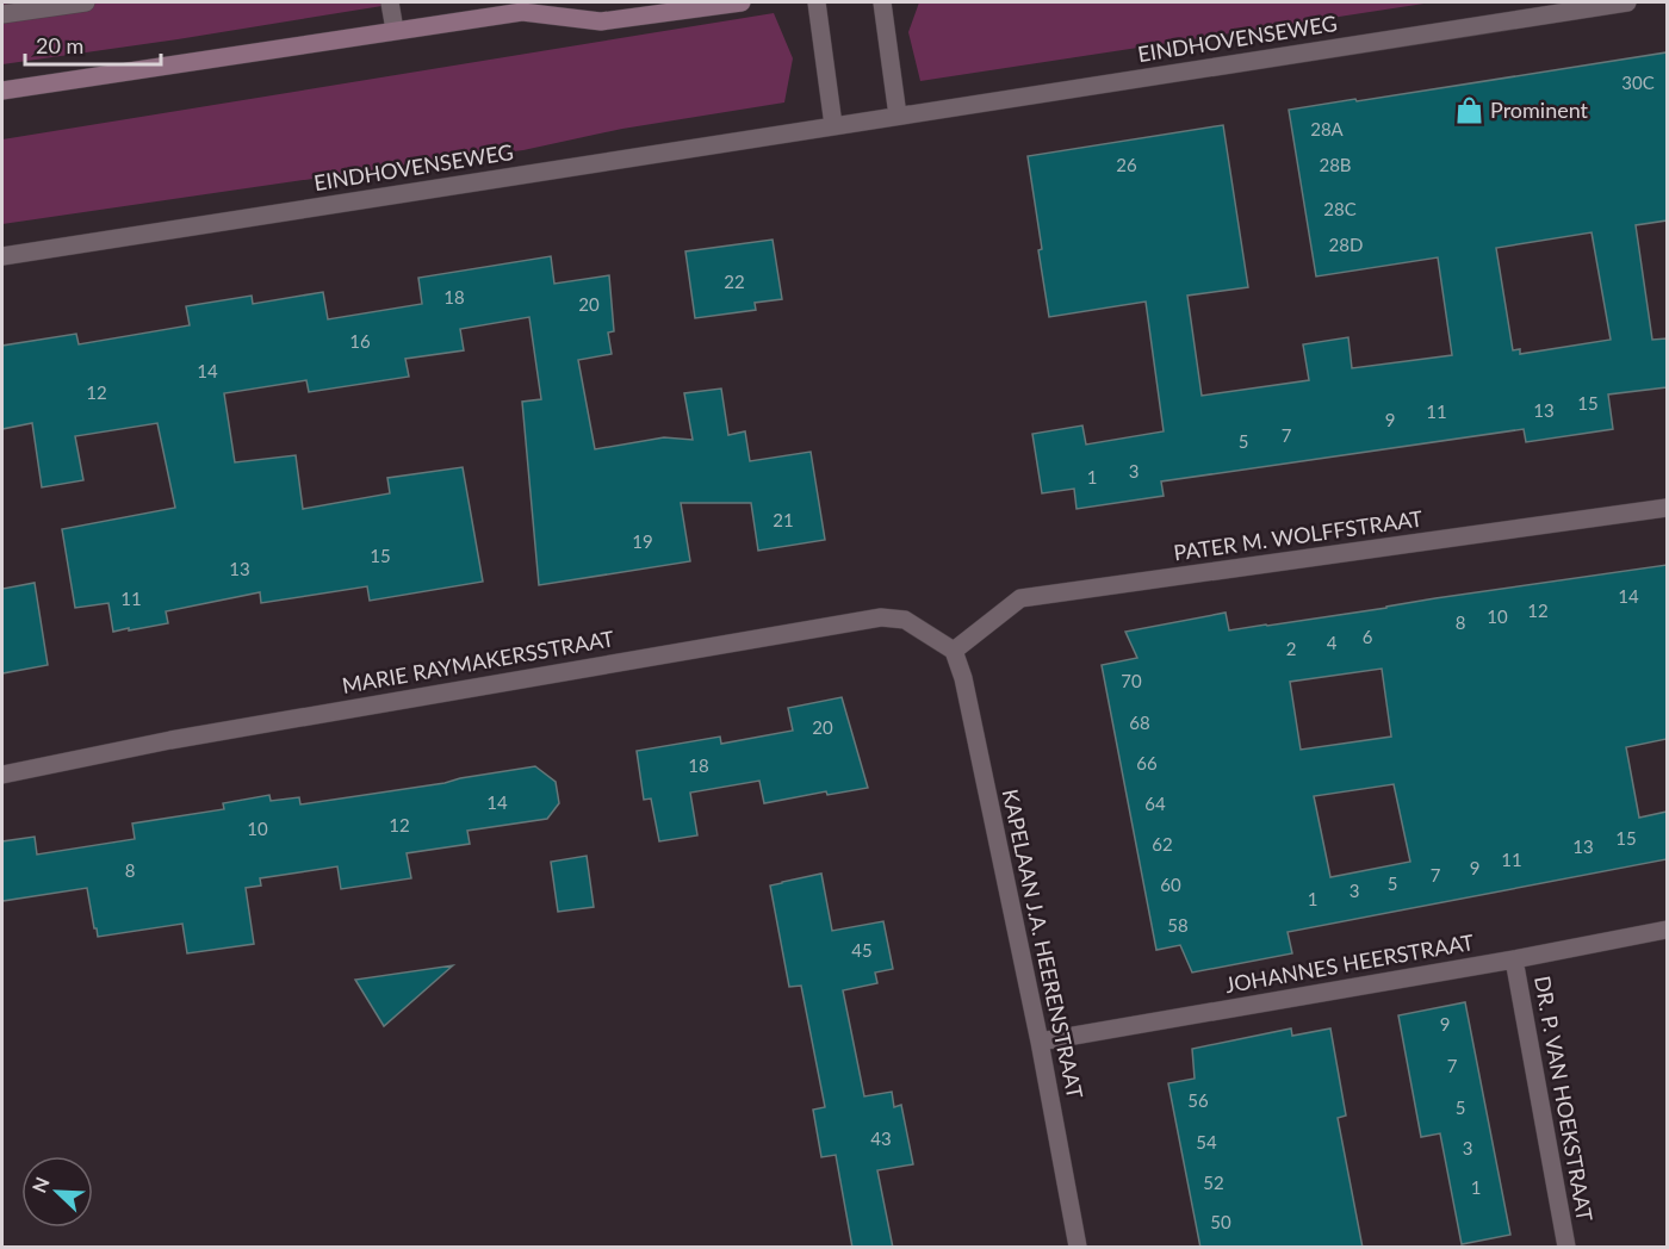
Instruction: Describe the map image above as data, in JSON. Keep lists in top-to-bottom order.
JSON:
{
  "streets": {
    "street": [
      "EINDHOVENSEWEG",
      "PATER M. WOLFFSTRAAT",
      "MARIE RAYMAKERSSTRAAT",
      "KAPELAAN J.A. HEERENSTRAAT",
      "JOHANNES HEERSTRAAT",
      "DR. P. VAN HOEKSTRAAT"
    ]
  },
  "crossings": [
    ["PATER M. WOLFFSTRAAT", "MARIE RAYMAKERSSTRAAT"],
    ["PATER M. WOLFFSTRAAT", "KAPELAAN J.A. HEERENSTRAAT"],
    ["MARIE RAYMAKERSSTRAAT", "KAPELAAN J.A. HEERENSTRAAT"],
    ["KAPELAAN J.A. HEERENSTRAAT", "JOHANNES HEERSTRAAT"],
    ["JOHANNES HEERSTRAAT", "DR. P. VAN HOEKSTRAAT"]
  ],
  "places": {
    "shop": ["Prominent"]
  },
  "house_numbers": [
    "30C",
    "28A",
    "26",
    "28B",
    "28C",
    "28D",
    "22",
    "18",
    "20",
    "16",
    "14",
    "12",
    "15",
    "13",
    "11",
    "9",
    "7",
    "5",
    "3",
    "1",
    "21",
    "19",
    "15",
    "13",
    "14",
    "11",
    "12",
    "10",
    "8",
    "6",
    "4",
    "2",
    "70",
    "68",
    "20",
    "66",
    "18",
    "14",
    "64",
    "12",
    "10",
    "15",
    "62",
    "13",
    "11",
    "9",
    "8",
    "7",
    "5",
    "60",
    "3",
    "1",
    "58",
    "45",
    "9",
    "7",
    "56",
    "5",
    "43",
    "54",
    "3",
    "52",
    "1",
    "50"
  ],
  "scale_bar": "20 m",
  "north": "top left"
}
